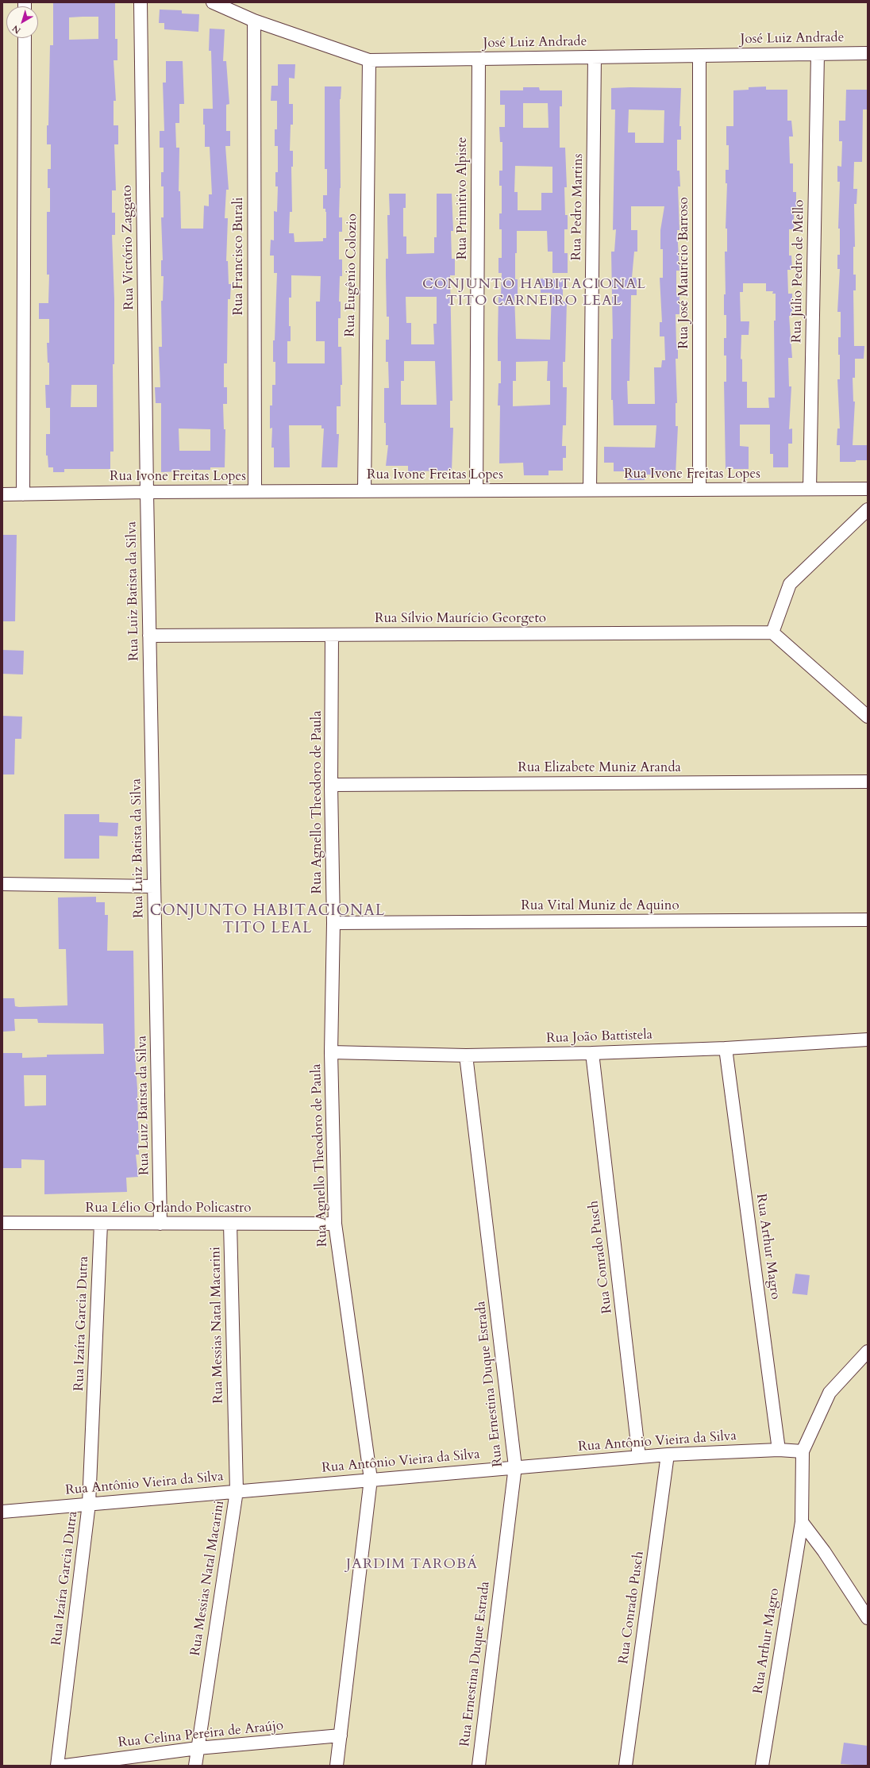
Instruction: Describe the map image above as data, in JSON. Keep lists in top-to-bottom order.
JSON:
{
  "streets": {
    "street": [
      "José Luiz Andrade",
      "Rua Primitivo Alpiste",
      "Rua Pedro Martins",
      "Rua Victório Zaggato",
      "Rua Francisco Burali",
      "Rua Júlio Pedro de Mello",
      "Rua José Maurício Barroso",
      "Rua Eugênio Colozio",
      "Rua Ivone Freitas Lopes",
      "Rua Luiz Batista da Silva",
      "Rua Sílvio Maurício Georgeto",
      "Rua Elizabete Muniz Aranda",
      "Rua Agnello Theodoro de Paula",
      "Rua Vital Muniz de Aquino",
      "Rua João Battistela",
      "Rua Lélio Orlando Policastro",
      "Rua Arthur Magro",
      "Rua Conrado Pusch",
      "Rua Izaíra Garcia Dutra",
      "Rua Messias Natal Macarini",
      "Rua Ernestina Duque Estrada",
      "Rua Antônio Vieira da Silva",
      "Rua Celina Pereira de Araújo"
    ]
  },
  "crossings": [
    ["José Luiz Andrade", "Rua Primitivo Alpiste"],
    ["José Luiz Andrade", "Rua Pedro Martins"],
    ["José Luiz Andrade", "Rua Francisco Burali"],
    ["José Luiz Andrade", "Rua Júlio Pedro de Mello"],
    ["José Luiz Andrade", "Rua José Maurício Barroso"],
    ["José Luiz Andrade", "Rua Eugênio Colozio"],
    ["Rua Primitivo Alpiste", "Rua Ivone Freitas Lopes"],
    ["Rua Pedro Martins", "Rua Ivone Freitas Lopes"],
    ["Rua Victório Zaggato", "Rua Ivone Freitas Lopes"],
    ["Rua Victório Zaggato", "Rua Luiz Batista da Silva"],
    ["Rua Francisco Burali", "Rua Ivone Freitas Lopes"],
    ["Rua Júlio Pedro de Mello", "Rua Ivone Freitas Lopes"],
    ["Rua José Maurício Barroso", "Rua Ivone Freitas Lopes"],
    ["Rua Eugênio Colozio", "Rua Ivone Freitas Lopes"],
    ["Rua Ivone Freitas Lopes", "Rua Luiz Batista da Silva"],
    ["Rua Luiz Batista da Silva", "Rua Sílvio Maurício Georgeto"],
    ["Rua Luiz Batista da Silva", "Rua Lélio Orlando Policastro"],
    ["Rua Sílvio Maurício Georgeto", "Rua Agnello Theodoro de Paula"],
    ["Rua Elizabete Muniz Aranda", "Rua Agnello Theodoro de Paula"],
    ["Rua Agnello Theodoro de Paula", "Rua Vital Muniz de Aquino"],
    ["Rua Agnello Theodoro de Paula", "Rua João Battistela"],
    ["Rua Agnello Theodoro de Paula", "Rua Lélio Orlando Policastro"],
    ["Rua Agnello Theodoro de Paula", "Rua Antônio Vieira da Silva"],
    ["Rua Agnello Theodoro de Paula", "Rua Celina Pereira de Araújo"],
    ["Rua João Battistela", "Rua Arthur Magro"],
    ["Rua João Battistela", "Rua Conrado Pusch"],
    ["Rua João Battistela", "Rua Ernestina Duque Estrada"],
    ["Rua Lélio Orlando Policastro", "Rua Izaíra Garcia Dutra"],
    ["Rua Lélio Orlando Policastro", "Rua Messias Natal Macarini"],
    ["Rua Arthur Magro", "Rua Antônio Vieira da Silva"],
    ["Rua Conrado Pusch", "Rua Antônio Vieira da Silva"],
    ["Rua Izaíra Garcia Dutra", "Rua Antônio Vieira da Silva"],
    ["Rua Messias Natal Macarini", "Rua Antônio Vieira da Silva"],
    ["Rua Messias Natal Macarini", "Rua Celina Pereira de Araújo"],
    ["Rua Ernestina Duque Estrada", "Rua Antônio Vieira da Silva"]
  ],
  "districts": ["CONJUNTO HABITACIONAL TITO CARNEIRO LEAL", "CONJUNTO HABITACIONAL TITO LEAL", "JARDIM TAROBÁ"],
  "north": "bottom left"
}
